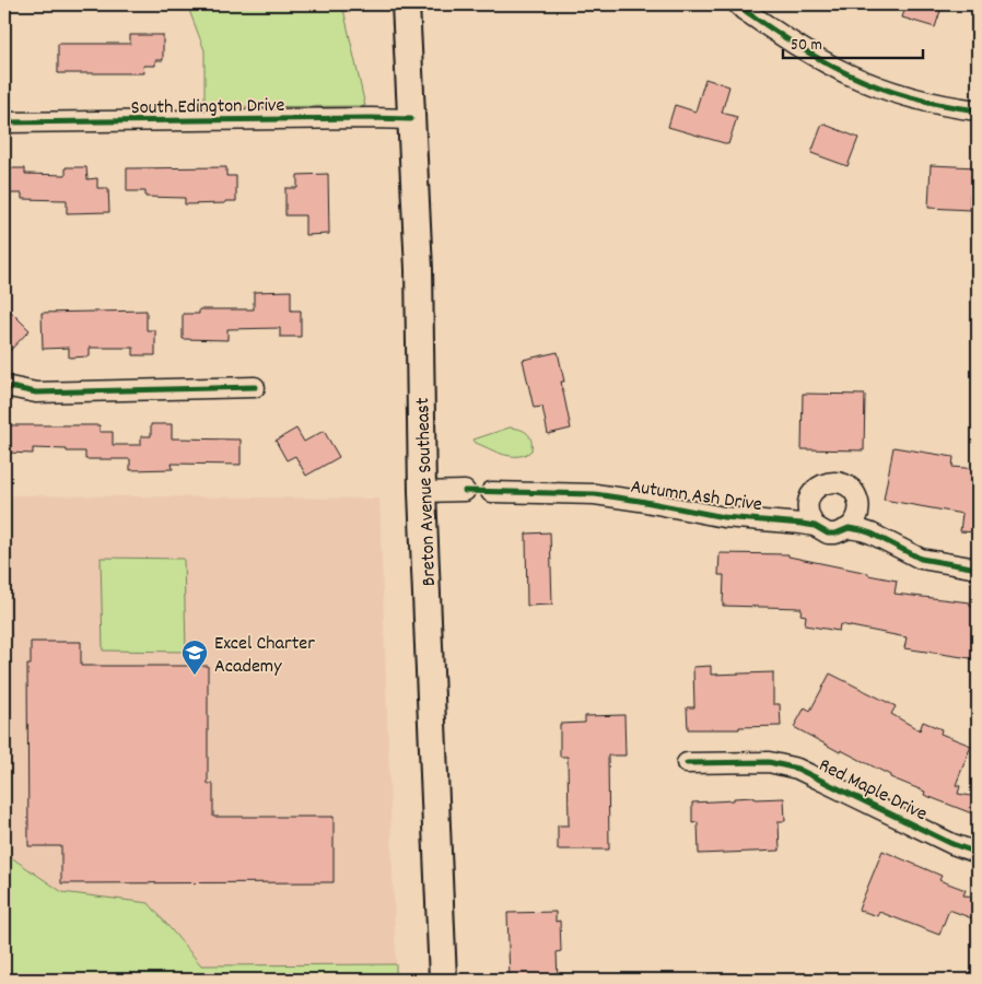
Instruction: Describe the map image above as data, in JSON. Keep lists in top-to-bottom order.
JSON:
{
  "streets": {
    "main road": ["Breton Avenue Southeast"],
    "street": ["South Edington Drive", "Autumn Ash Drive", "Red Maple Drive"]
  },
  "crossings": [
    ["South Edington Drive", "Breton Avenue Southeast"]
  ],
  "places": {
    "school or university": ["Excel Charter Academy"]
  },
  "scale_bar": "50 m"
}
